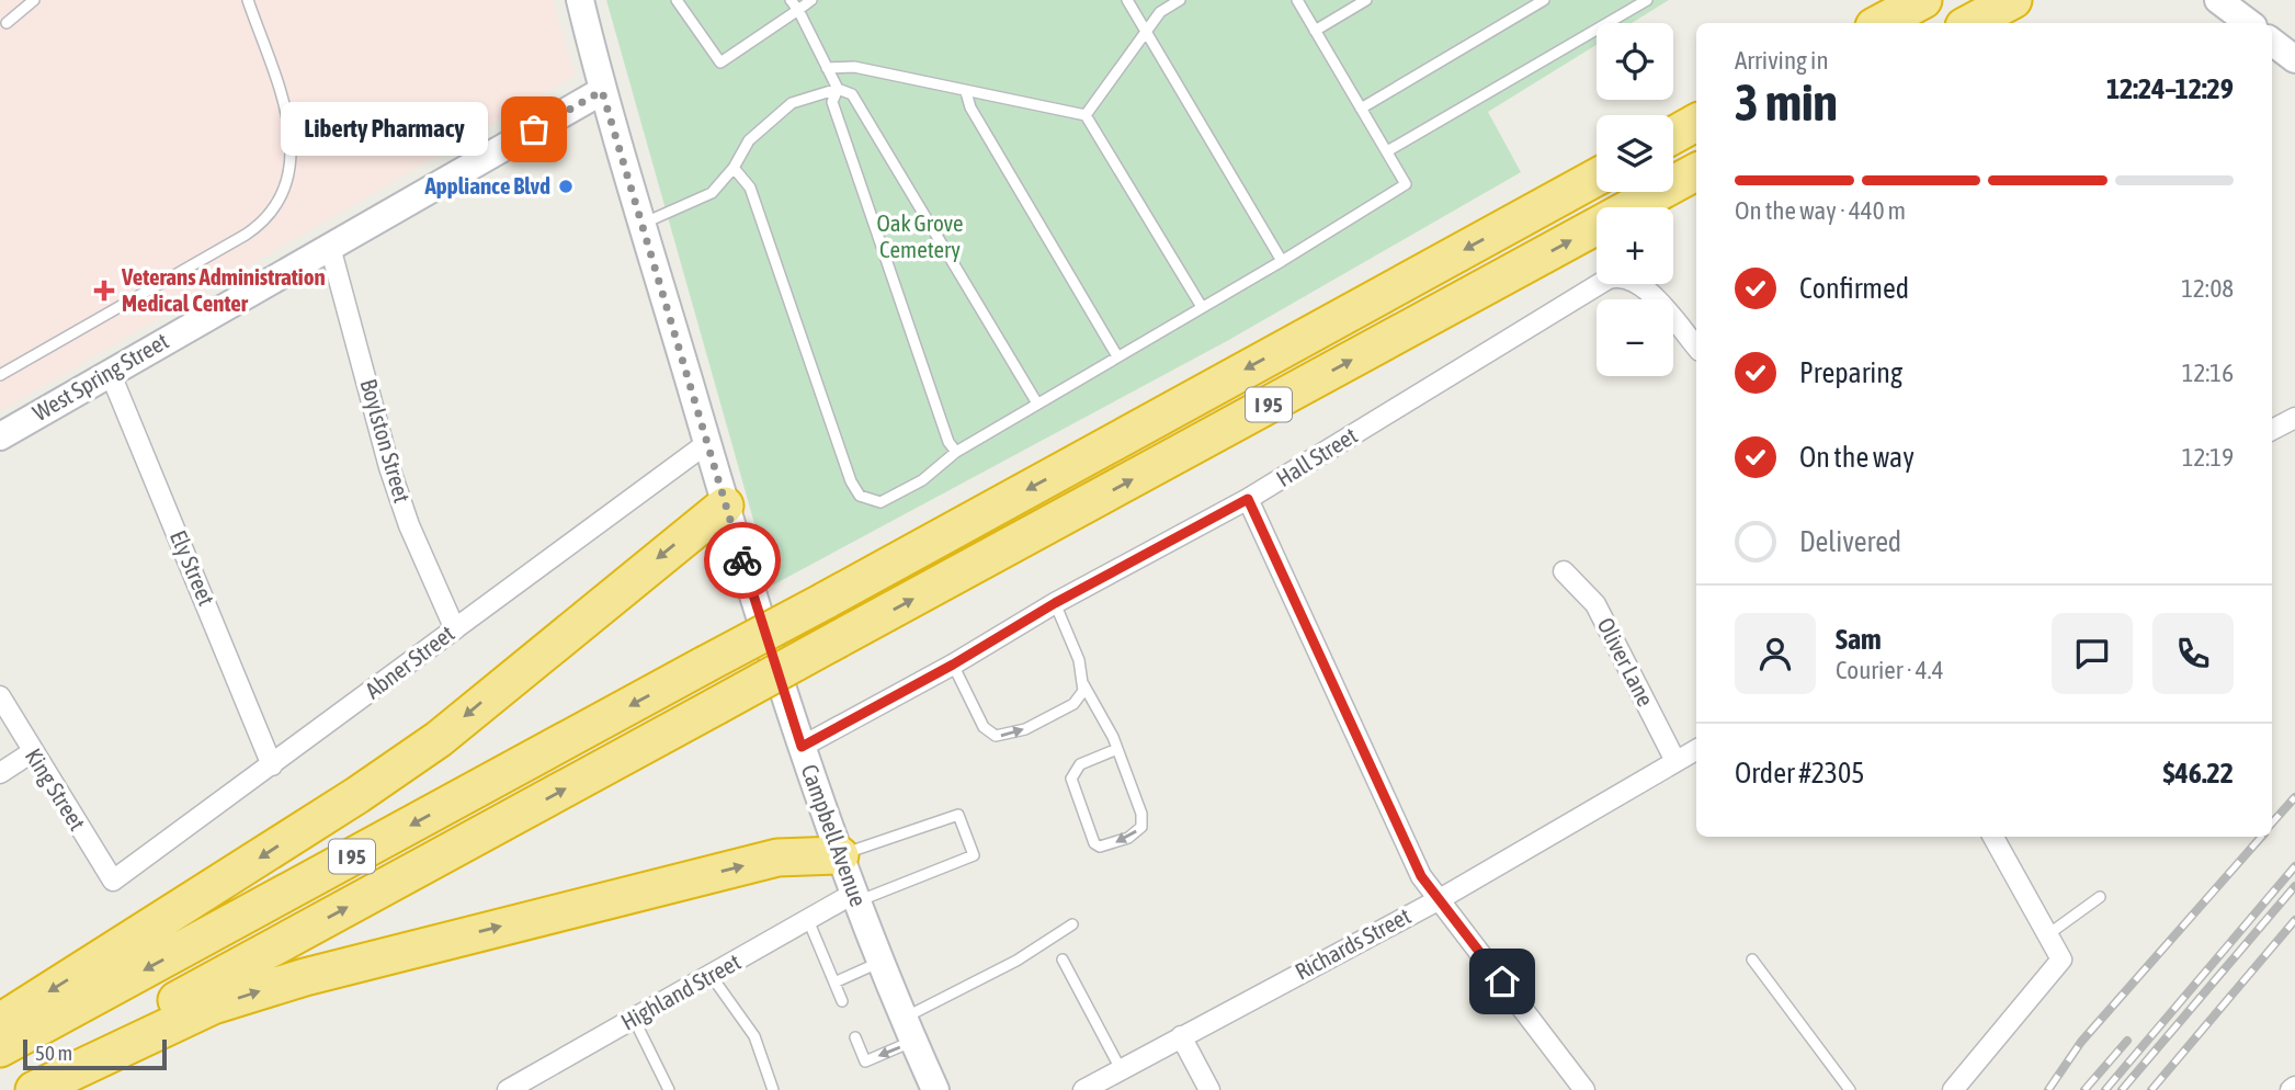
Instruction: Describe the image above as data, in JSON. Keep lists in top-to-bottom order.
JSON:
{
  "streets": {
    "highway": ["I 95"],
    "main road": ["West Spring Street", "Campbell Avenue"],
    "street": [
      "Boylston Street",
      "Hall Street",
      "Ely Street",
      "Abner Street",
      "Oliver Lane",
      "King Street",
      "Richards Street",
      "Highland Street"
    ]
  },
  "crossings": [
    ["West Spring Street", "Boylston Street"],
    ["West Spring Street", "Ely Street"],
    ["West Spring Street", "Campbell Avenue"],
    ["Boylston Street", "Abner Street"],
    ["Hall Street", "Campbell Avenue"],
    ["Ely Street", "Abner Street"],
    ["Abner Street", "King Street"],
    ["Abner Street", "Campbell Avenue"],
    ["Oliver Lane", "Richards Street"],
    ["Campbell Avenue", "Highland Street"]
  ],
  "parks": ["Oak Grove Cemetery"],
  "places": {
    "other": ["Liberty Pharmacy", "Appliance Blvd"],
    "health": ["Veterans Administration Medical Center"]
  },
  "scale_bar": "50 m",
  "page": {
    "map_buttons": ["+", "−"],
    "heading": ["3 min", "Arriving in", "12:24–12:29"],
    "panel": [
      "Sam",
      "Courier · 4.4",
      "Order #2305",
      "$46.22"
    ],
    "bubble": "Liberty Pharmacy",
    "bar": "On the way · 440 m",
    "list": [
      ["Confirmed", "12:08"],
      ["Preparing", "12:16"],
      ["On the way", "12:19"],
      "Delivered"
    ],
    "scale": "50 m"
  }
}
